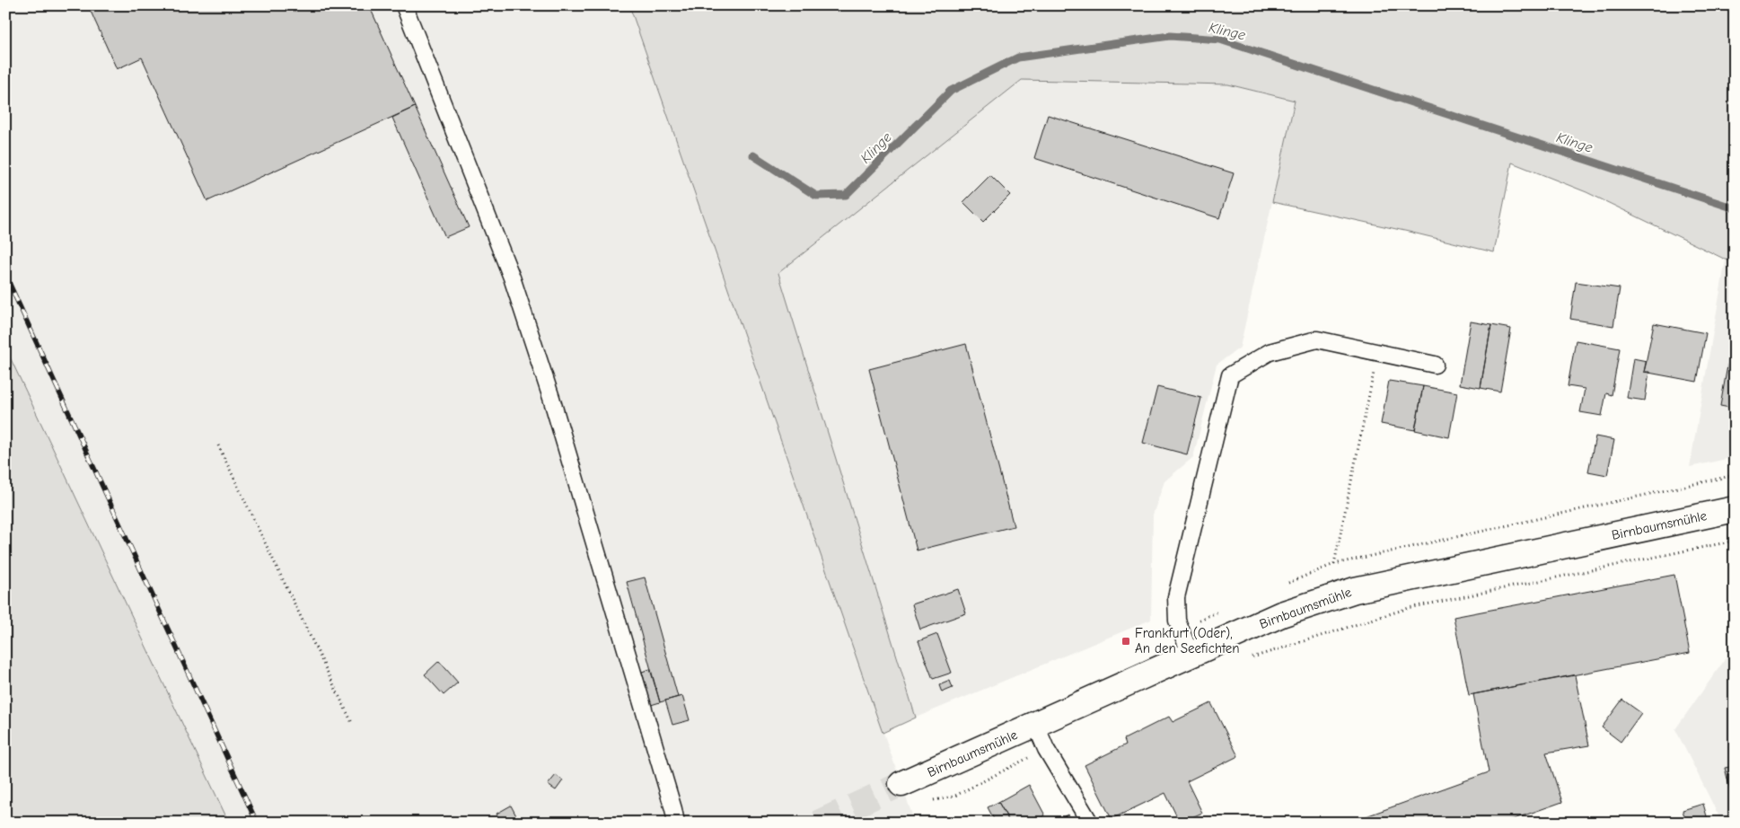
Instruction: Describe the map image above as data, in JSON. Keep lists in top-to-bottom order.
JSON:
{
  "streets": {
    "main road": ["Birnbaumsmühle"]
  },
  "water": ["Klinge"],
  "places": {
    "transit": ["Frankfurt (Oder), An den Seefichten"]
  }
}
